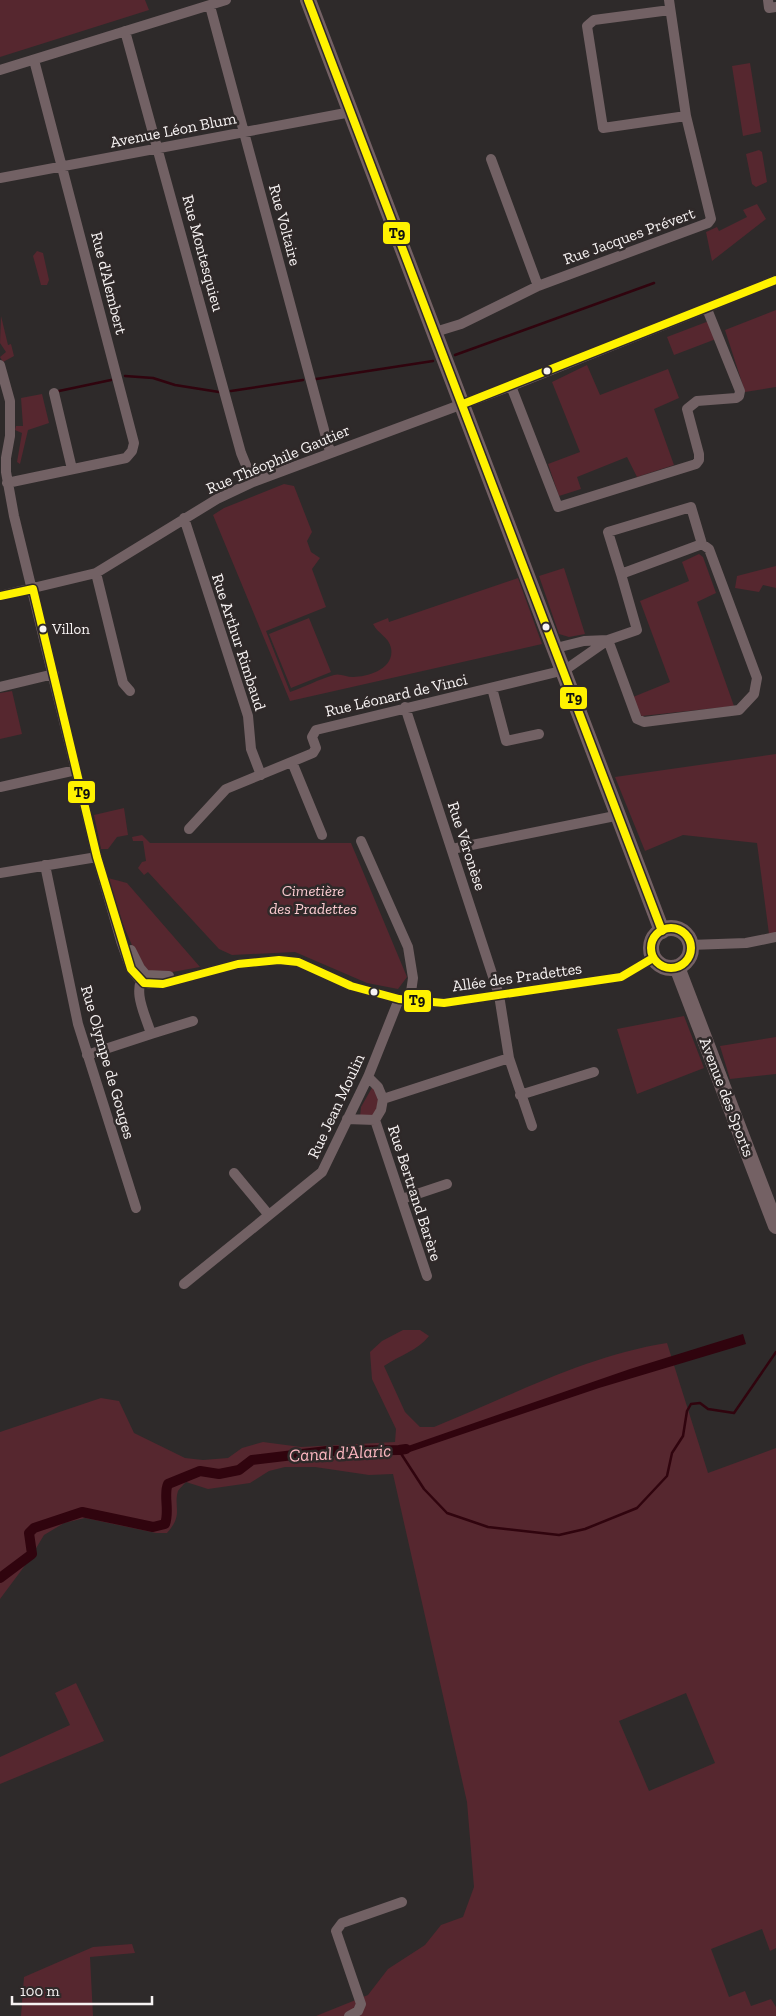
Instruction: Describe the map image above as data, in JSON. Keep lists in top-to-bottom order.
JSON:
{
  "streets": {
    "main road": ["Avenue des Sports"],
    "street": [
      "Avenue Léon Blum",
      "Rue Voltaire",
      "Rue Jacques Prévert",
      "Rue Montesquieu",
      "Rue d'Alembert",
      "Rue Théophile Gautier",
      "Rue Arthur Rimbaud",
      "Rue Léonard de Vinci",
      "Rue Véronèse",
      "Allée des Pradettes",
      "Rue Olympe de Gouges",
      "Rue Jean Moulin",
      "Rue Bertrand Barère"
    ]
  },
  "crossings": [
    ["Avenue Léon Blum", "Rue Voltaire"],
    ["Avenue Léon Blum", "Rue Montesquieu"],
    ["Avenue Léon Blum", "Rue d'Alembert"],
    ["Rue Voltaire", "Rue Théophile Gautier"],
    ["Rue Montesquieu", "Rue Théophile Gautier"],
    ["Rue Théophile Gautier", "Rue Arthur Rimbaud"],
    ["Rue Arthur Rimbaud", "Rue Léonard de Vinci"],
    ["Rue Léonard de Vinci", "Rue Véronèse"],
    ["Rue Véronèse", "Allée des Pradettes"],
    ["Allée des Pradettes", "Avenue des Sports"],
    ["Allée des Pradettes", "Rue Jean Moulin"],
    ["Rue Jean Moulin", "Rue Bertrand Barère"]
  ],
  "water": ["Canal d'Alaric"],
  "parks": ["Cimetière des Pradettes"],
  "places": ["Villon"],
  "lines": ["transit line T9"],
  "scale_bar": "100 m"
}
